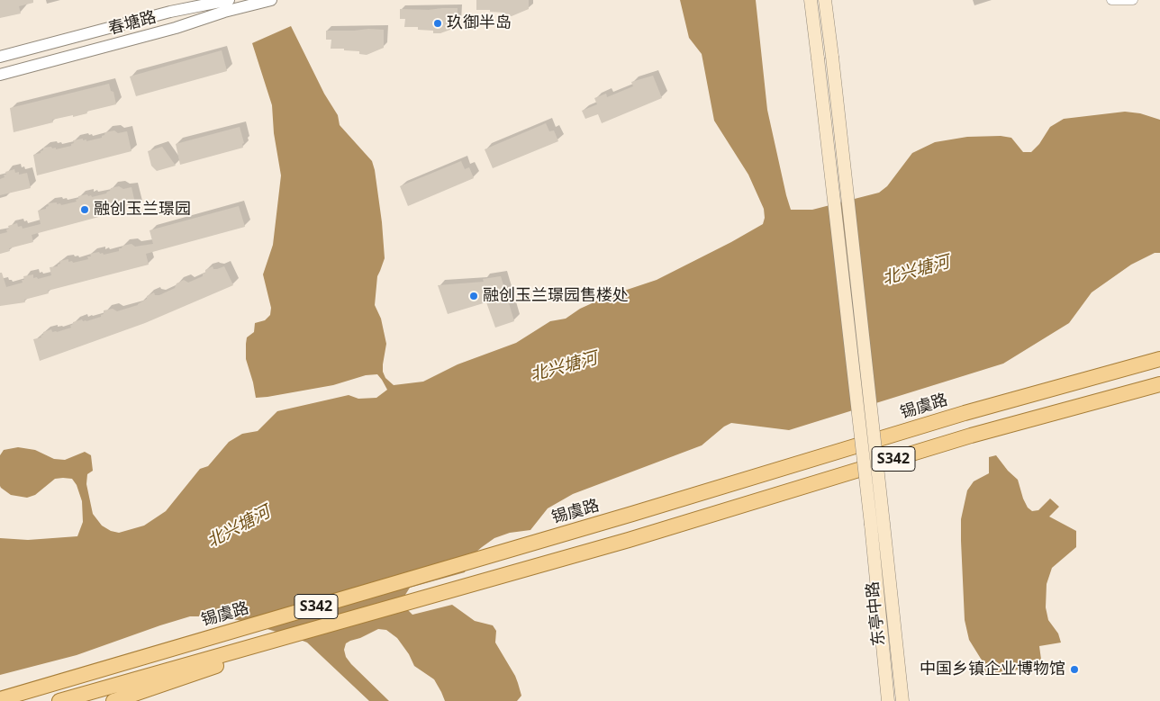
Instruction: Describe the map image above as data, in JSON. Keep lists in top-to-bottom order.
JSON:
{
  "streets": {
    "main road": ["锡虞路", "S342", "东亭中路"],
    "street": ["春塘路"]
  },
  "water": ["北兴塘河"],
  "places": [
    "玖御半岛",
    "融创玉兰璟园",
    "融创玉兰璟园售楼处",
    "中国乡镇企业博物馆"
  ]
}
